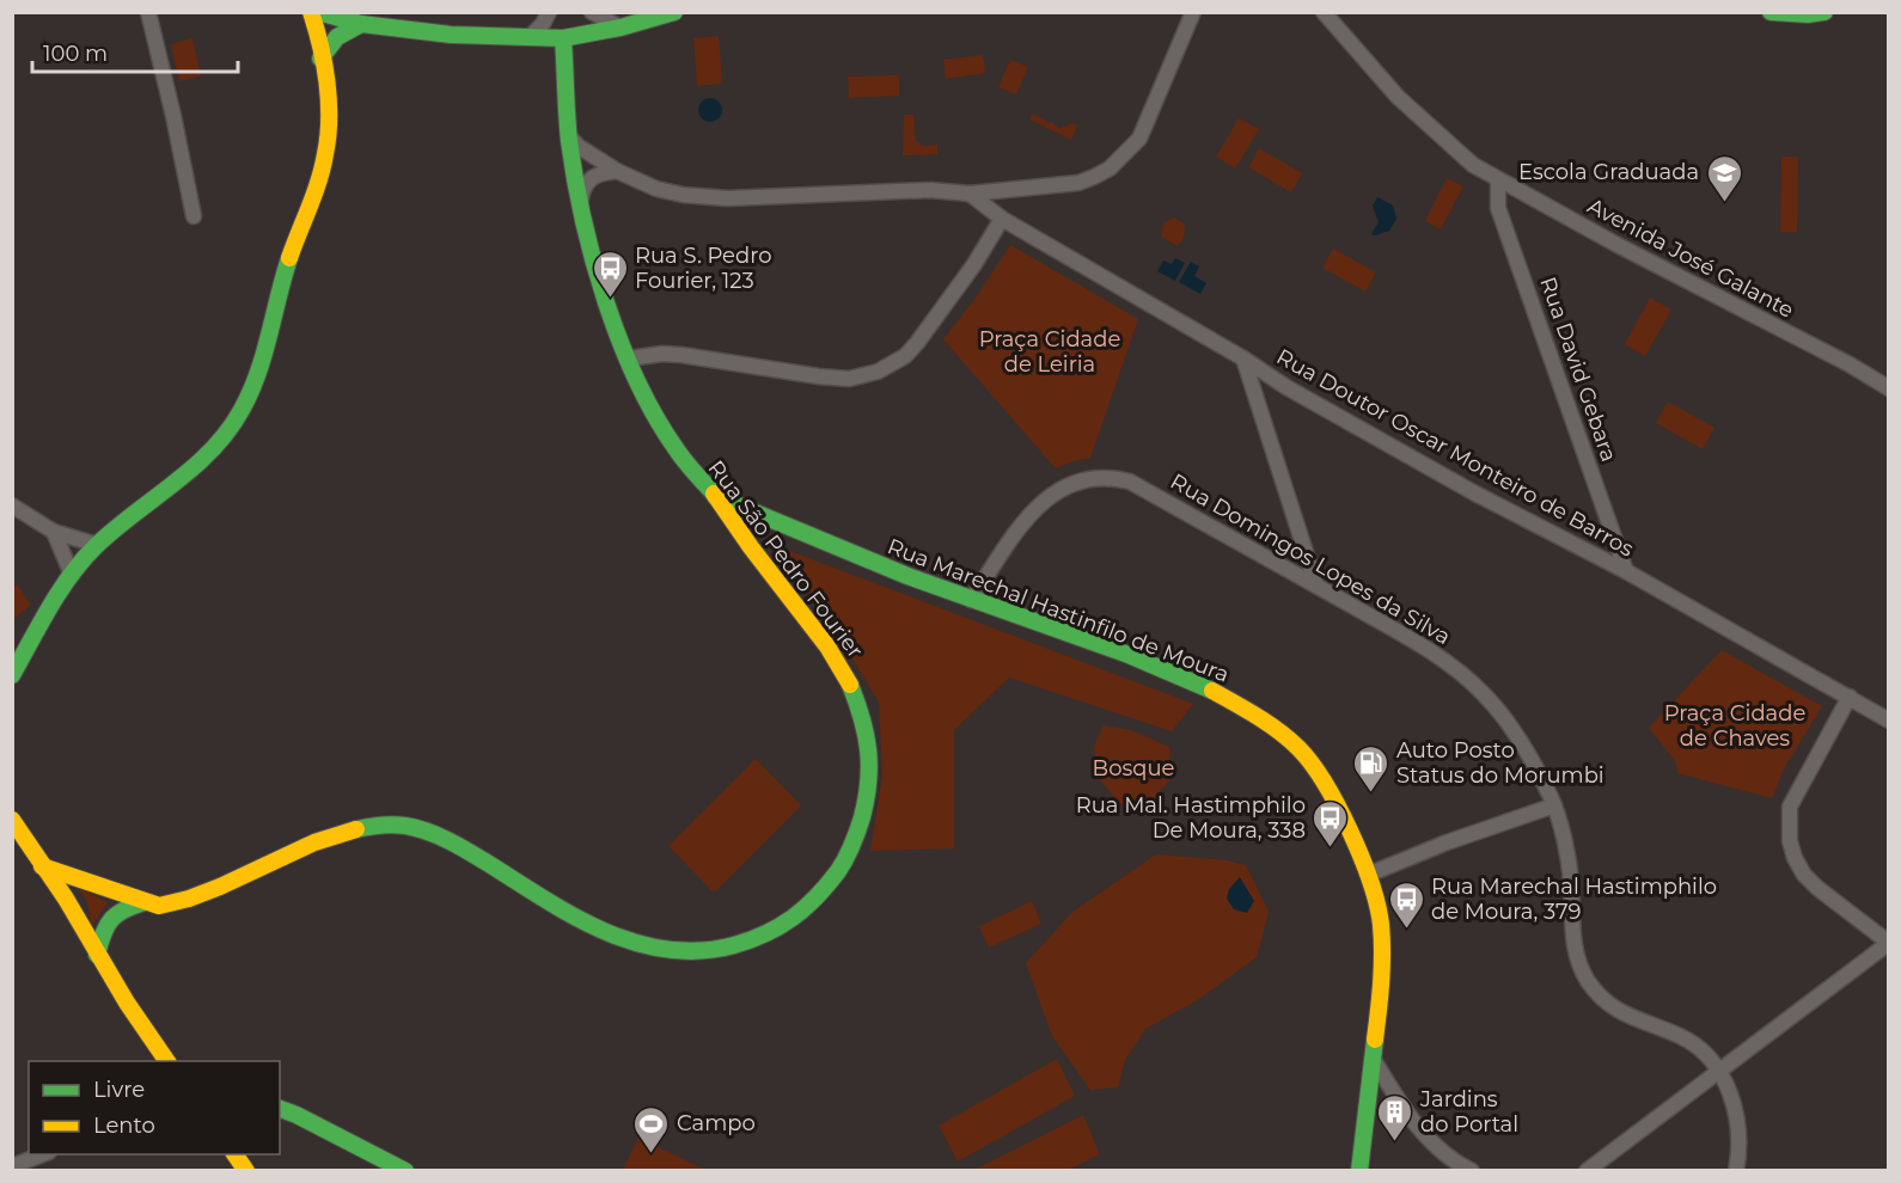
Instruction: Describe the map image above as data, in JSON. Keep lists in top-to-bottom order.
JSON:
{
  "streets": {
    "street": [
      "Avenida José Galante",
      "Rua David Gebara",
      "Rua Doutor Oscar Monteiro de Barros",
      "Rua São Pedro Fourier",
      "Rua Domingos Lopes da Silva",
      "Rua Marechal Hastinfilo de Moura"
    ]
  },
  "crossings": [
    ["Avenida José Galante", "Rua David Gebara"],
    ["Rua David Gebara", "Rua Doutor Oscar Monteiro de Barros"],
    ["Rua São Pedro Fourier", "Rua Marechal Hastinfilo de Moura"],
    ["Rua Domingos Lopes da Silva", "Rua Marechal Hastinfilo de Moura"]
  ],
  "parks": ["Praça Cidade de Leiria", "Praça Cidade de Chaves", "Bosque"],
  "places": {
    "school or university": ["Escola Graduada"],
    "bus stop": ["Rua S. Pedro Fourier, 123", "Rua Mal. Hastimphilo De Moura, 338", "Rua Marechal Hastimphilo de Moura, 379"],
    "fuel station": ["Auto Posto Status do Morumbi"],
    "building": ["Jardins do Portal"],
    "sports": ["Campo"]
  },
  "legend": ["Livre", "Lento"],
  "scale_bar": "100 m"
}
